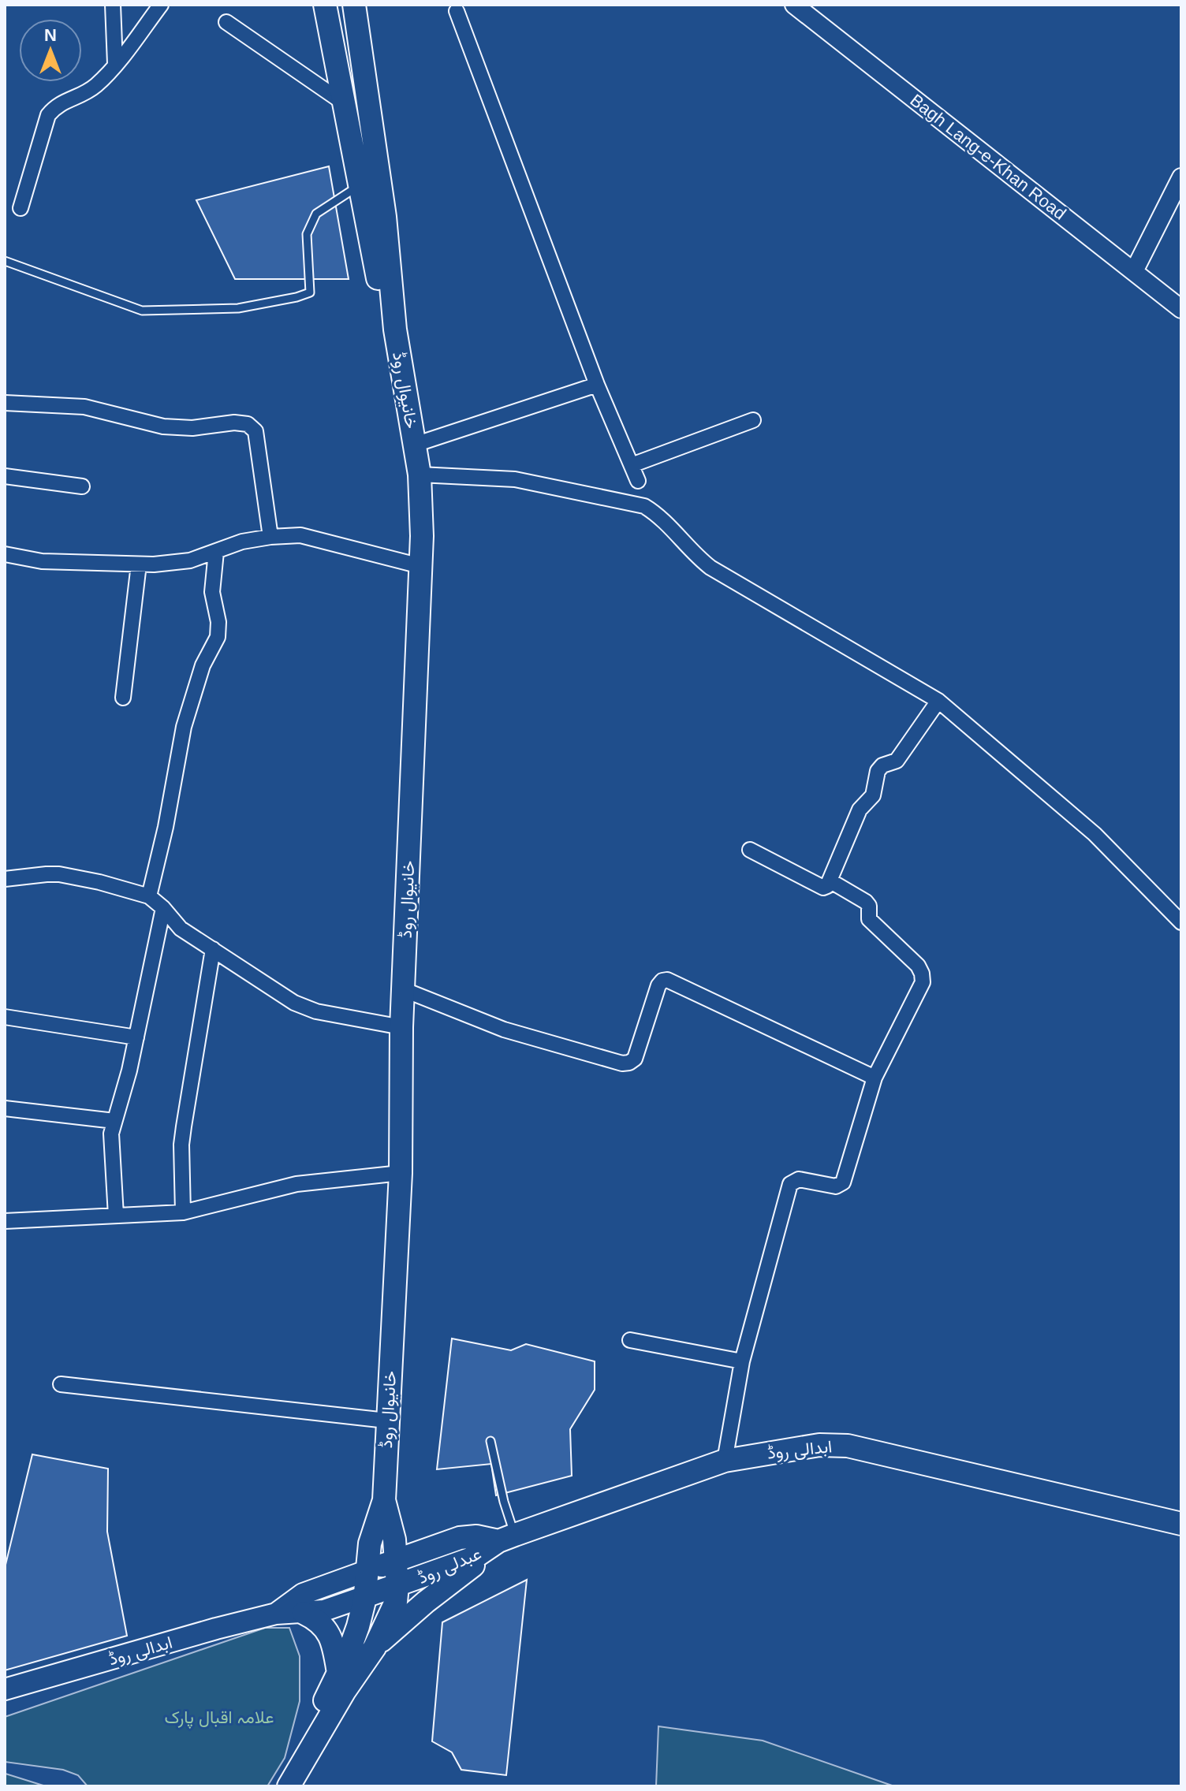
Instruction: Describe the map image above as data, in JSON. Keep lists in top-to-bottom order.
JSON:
{
  "streets": {
    "main road": ["خانیوال روڈ", "ابدالی روڈ", "عبدلی روڈ"],
    "street": ["Bagh Lang-e-Khan Road"]
  },
  "crossings": [
    ["خانیوال روڈ", "عبدلی روڈ"],
    ["ابدالی روڈ", "عبدلی روڈ"]
  ],
  "parks": ["علامہ اقبال پارک"],
  "north": "top"
}
